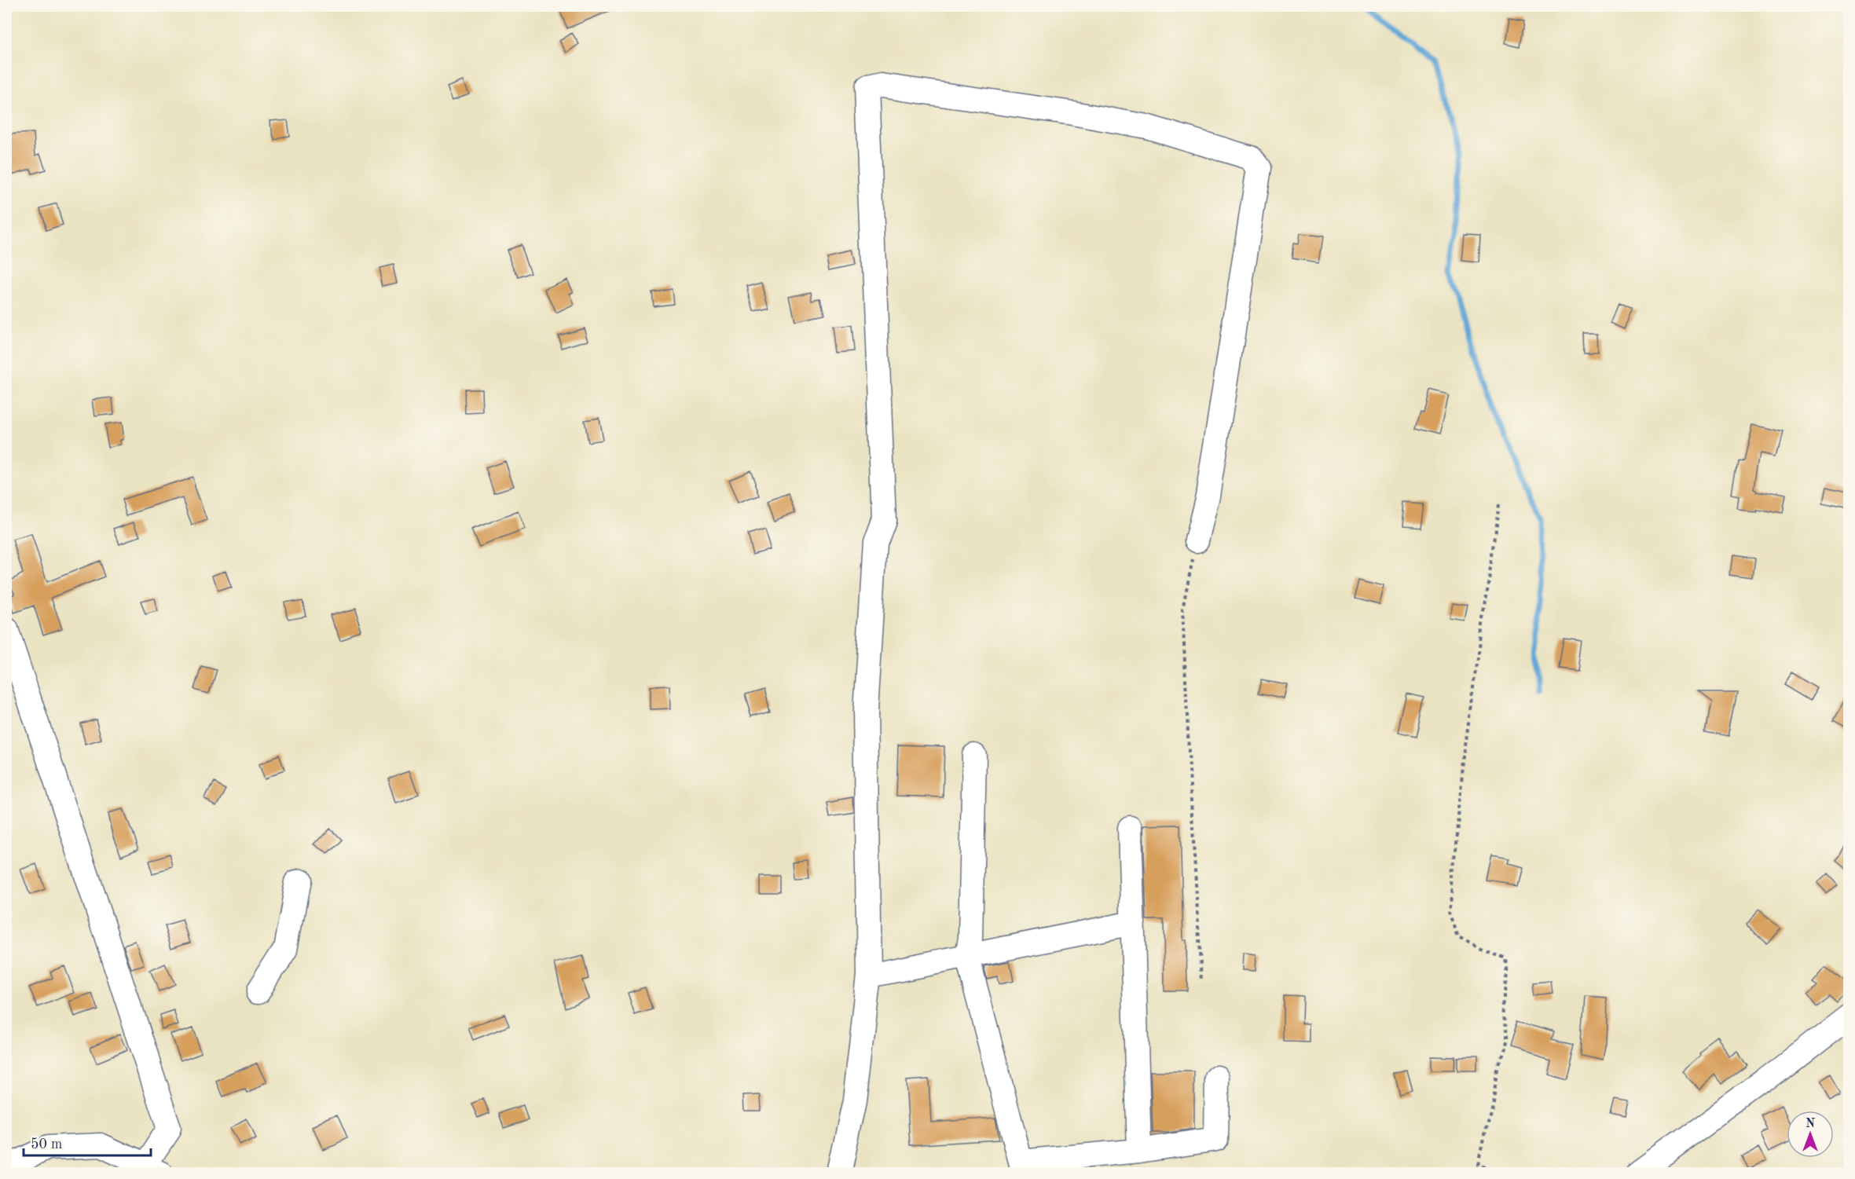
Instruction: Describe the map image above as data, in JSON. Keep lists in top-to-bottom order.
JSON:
{
  "scale_bar": "50 m",
  "north": "top"
}
